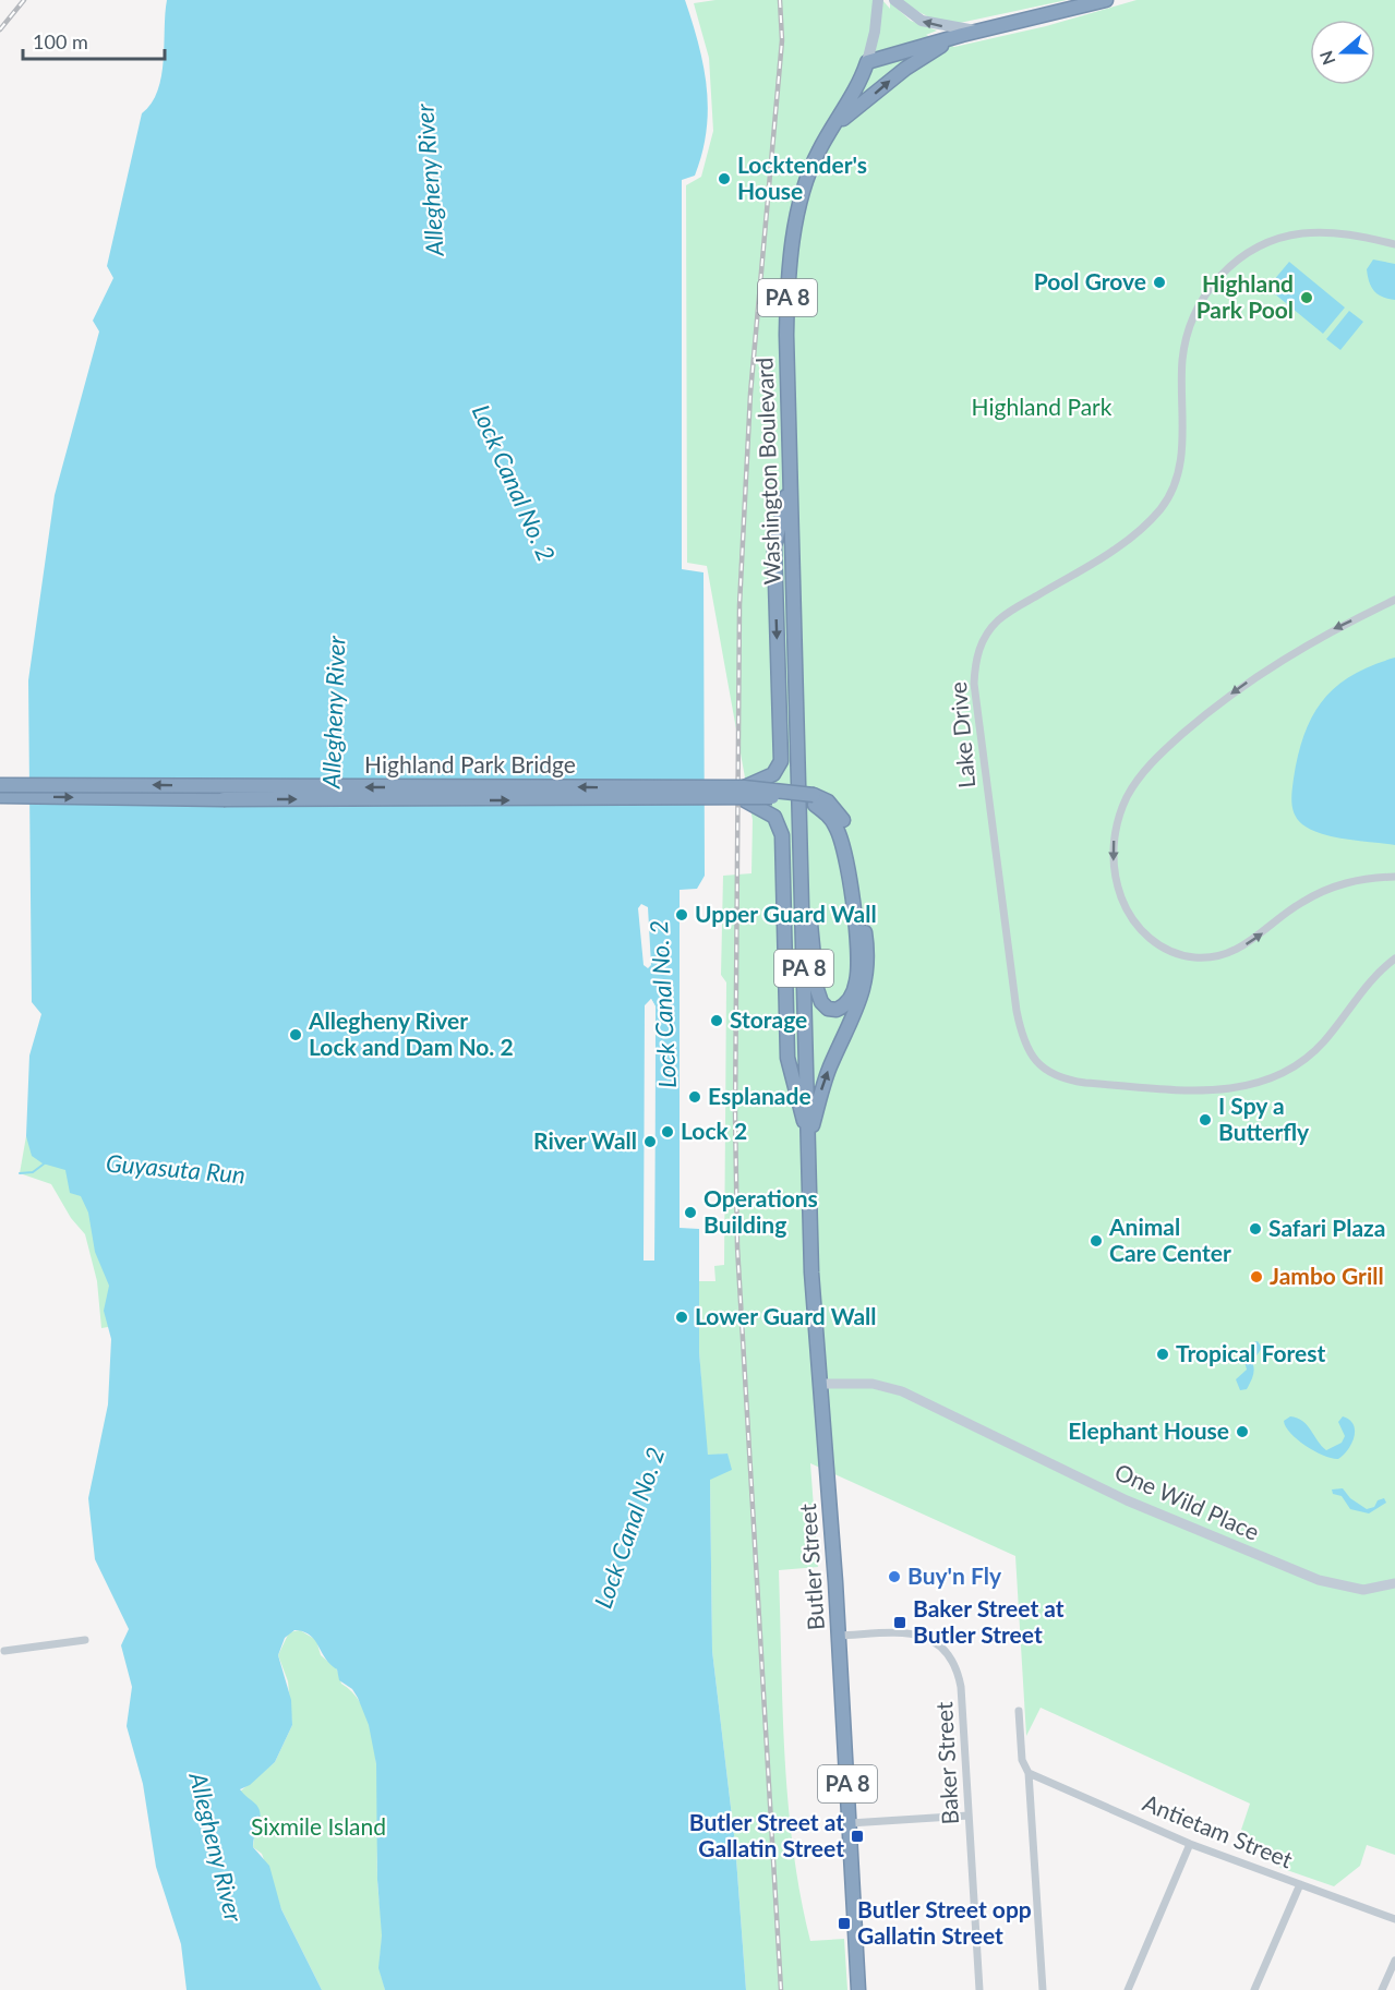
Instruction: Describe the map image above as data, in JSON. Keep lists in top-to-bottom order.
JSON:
{
  "streets": {
    "highway": [
      "PA 8",
      "Washington Boulevard",
      "Highland Park Bridge",
      "Butler Street"
    ],
    "main road": ["One Wild Place"],
    "street": ["Lake Drive", "Baker Street", "Antietam Street"]
  },
  "crossings": [
    ["PA 8", "Washington Boulevard"],
    ["Washington Boulevard", "Butler Street"],
    ["One Wild Place", "Butler Street"],
    ["Butler Street", "Baker Street"]
  ],
  "water": ["Allegheny River", "Lock Canal No. 2", "Guyasuta Run"],
  "parks": ["Highland Park", "Sixmile Island"],
  "places": {
    "other": [
      "Locktender's House",
      "Pool Grove",
      "Highland Park Pool",
      "Upper Guard Wall",
      "Storage",
      "Allegheny River Lock and Dam No. 2",
      "Esplanade",
      "I Spy a Butterfly",
      "Lock 2",
      "River Wall",
      "Operations Building",
      "Safari Plaza",
      "Animal Care Center",
      "Jambo Grill",
      "Lower Guard Wall",
      "Tropical Forest",
      "Elephant House",
      "Buy'n Fly"
    ],
    "transit": ["Baker Street at Butler Street", "Butler Street at Gallatin Street", "Butler Street opp Gallatin Street"]
  },
  "scale_bar": "100 m",
  "north": "left"
}
